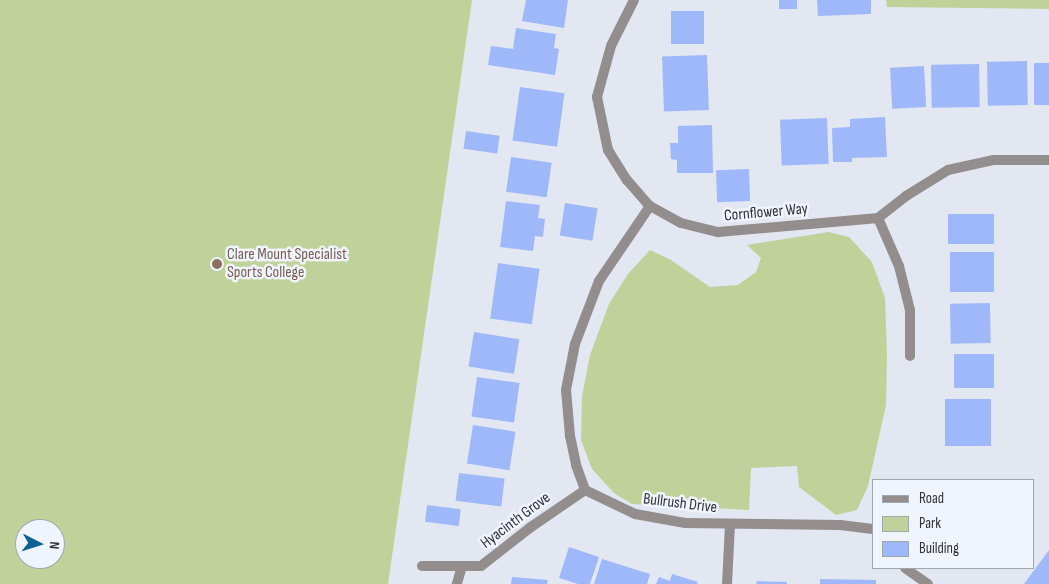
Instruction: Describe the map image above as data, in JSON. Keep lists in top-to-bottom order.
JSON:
{
  "streets": {
    "street": ["Cornflower Way", "Bullrush Drive", "Hyacinth Grove"]
  },
  "crossings": [
    ["Bullrush Drive", "Hyacinth Grove"]
  ],
  "places": ["Clare Mount Specialist Sports College"],
  "legend": ["Road", "Park", "Building"],
  "north": "right"
}
